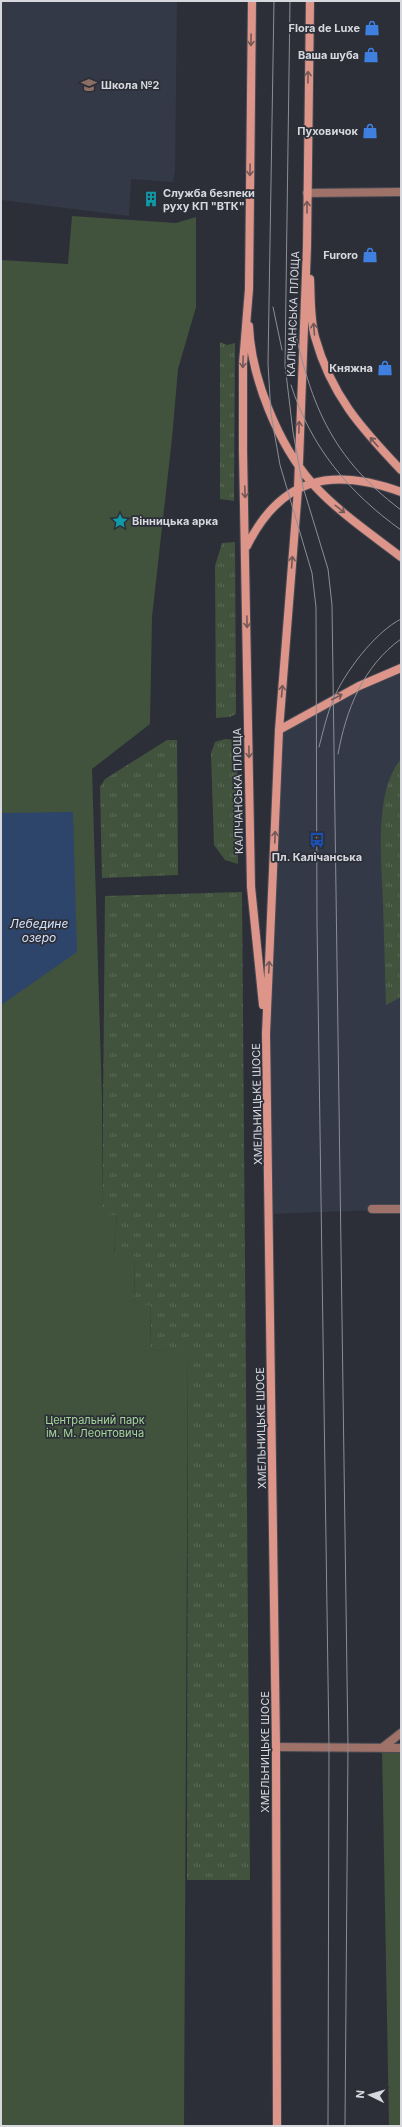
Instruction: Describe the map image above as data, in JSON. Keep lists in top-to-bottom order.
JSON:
{
  "streets": {
    "main road": ["КАЛІЧАНСЬКА ПЛОЩА", "ХМЕЛЬНИЦЬКЕ ШОСЕ"]
  },
  "crossings": [
    ["КАЛІЧАНСЬКА ПЛОЩА", "ХМЕЛЬНИЦЬКЕ ШОСЕ"]
  ],
  "water": ["Лебедине озеро"],
  "parks": ["Центральний парк ім. М. Леонтовича"],
  "places": {
    "shop": [
      "Flora de Luxe",
      "Ваша шуба",
      "Пуховичок",
      "Furoro",
      "Княжна"
    ],
    "school or university": ["Школа №2"],
    "building": ["Служба безпеки руху КП \"ВТК\""],
    "place": ["Вінницька арка"],
    "bus stop": ["Пл. Калічанська"]
  },
  "north": "left"
}
